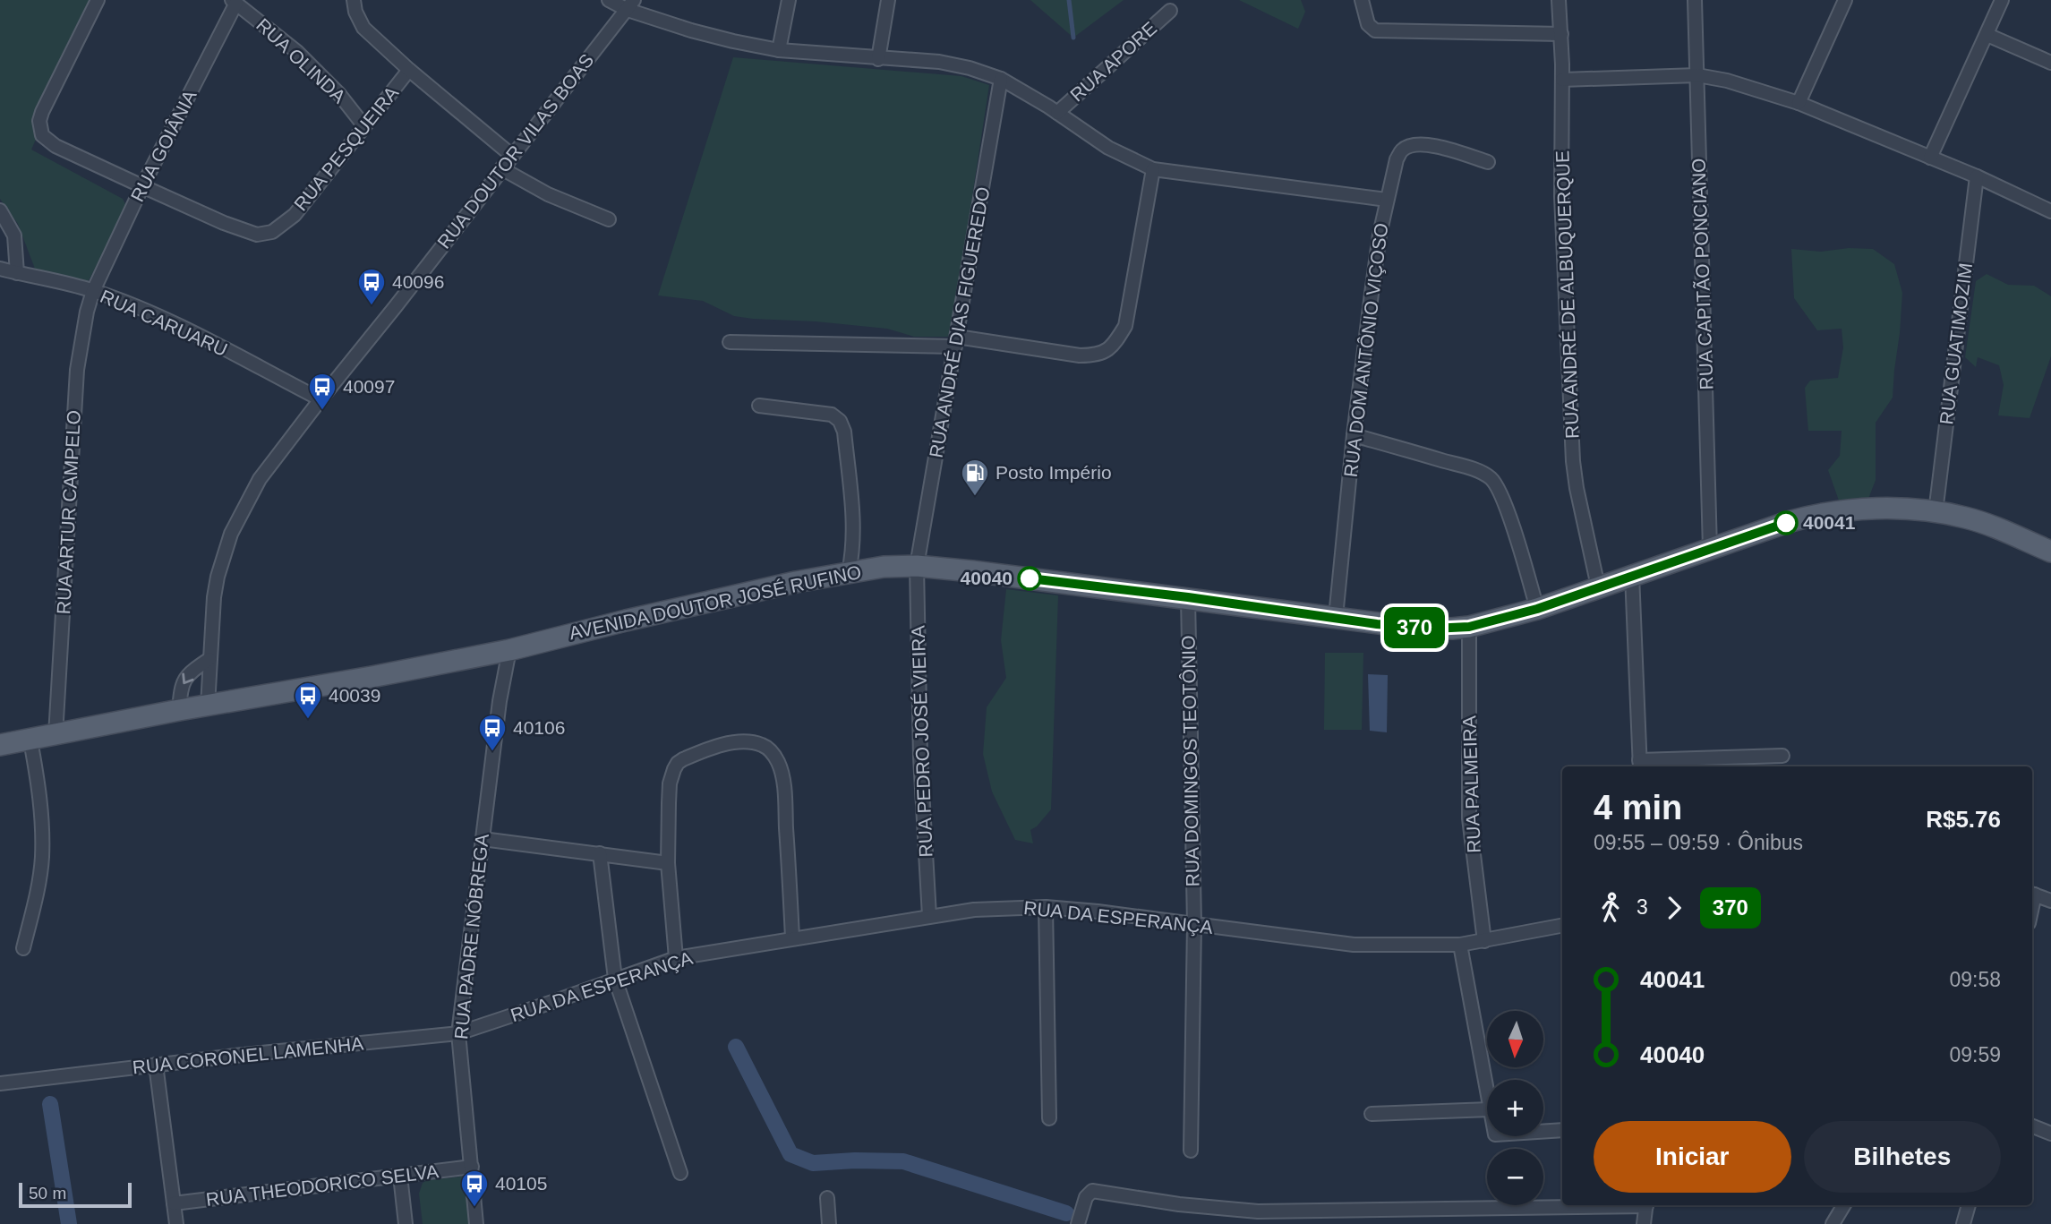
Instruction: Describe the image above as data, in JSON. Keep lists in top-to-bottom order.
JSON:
{
  "streets": {
    "main road": ["AVENIDA DOUTOR JOSÉ RUFINO"],
    "street": [
      "RUA OLINDA",
      "RUA APORE",
      "RUA GOIÂNIA",
      "RUA PESQUEIRA",
      "RUA DOUTOR VILAS BOAS",
      "RUA CAPITÃO PONCIANO",
      "RUA ANDRÉ DE ALBUQUERQUE",
      "RUA ANDRÉ DIAS FIGUEREDO",
      "RUA CARUARU",
      "RUA GUATIMOZIM",
      "RUA DOM ANTÔNIO VIÇOSO",
      "RUA ARTUR CAMPELO",
      "RUA PEDRO JOSÉ VIEIRA",
      "RUA DOMINGOS TEOTÔNIO",
      "RUA PALMEIRA",
      "RUA DA ESPERANÇA",
      "RUA PADRE NÓBREGA",
      "RUA CORONEL LAMENHA",
      "RUA THEODORICO SELVA"
    ]
  },
  "crossings": [
    ["RUA OLINDA", "RUA GOIÂNIA"],
    ["RUA OLINDA", "RUA PESQUEIRA"],
    ["RUA APORE", "RUA DOM ANTÔNIO VIÇOSO"],
    ["RUA GOIÂNIA", "RUA PESQUEIRA"],
    ["RUA GOIÂNIA", "RUA CARUARU"],
    ["RUA GOIÂNIA", "RUA ARTUR CAMPELO"],
    ["RUA DOUTOR VILAS BOAS", "RUA CARUARU"],
    ["RUA DOUTOR VILAS BOAS", "RUA DOM ANTÔNIO VIÇOSO"],
    ["RUA DOUTOR VILAS BOAS", "AVENIDA DOUTOR JOSÉ RUFINO"],
    ["RUA CAPITÃO PONCIANO", "AVENIDA DOUTOR JOSÉ RUFINO"],
    ["RUA ANDRÉ DE ALBUQUERQUE", "AVENIDA DOUTOR JOSÉ RUFINO"],
    ["RUA ANDRÉ DIAS FIGUEREDO", "RUA DOM ANTÔNIO VIÇOSO"],
    ["RUA ANDRÉ DIAS FIGUEREDO", "AVENIDA DOUTOR JOSÉ RUFINO"],
    ["RUA ANDRÉ DIAS FIGUEREDO", "RUA PEDRO JOSÉ VIEIRA"],
    ["RUA CARUARU", "RUA ARTUR CAMPELO"],
    ["RUA GUATIMOZIM", "AVENIDA DOUTOR JOSÉ RUFINO"],
    ["RUA DOM ANTÔNIO VIÇOSO", "AVENIDA DOUTOR JOSÉ RUFINO"],
    ["RUA ARTUR CAMPELO", "AVENIDA DOUTOR JOSÉ RUFINO"],
    ["AVENIDA DOUTOR JOSÉ RUFINO", "RUA PEDRO JOSÉ VIEIRA"],
    ["AVENIDA DOUTOR JOSÉ RUFINO", "RUA DOMINGOS TEOTÔNIO"],
    ["AVENIDA DOUTOR JOSÉ RUFINO", "RUA PALMEIRA"],
    ["AVENIDA DOUTOR JOSÉ RUFINO", "RUA PADRE NÓBREGA"],
    ["RUA PEDRO JOSÉ VIEIRA", "RUA DA ESPERANÇA"],
    ["RUA DOMINGOS TEOTÔNIO", "RUA DA ESPERANÇA"],
    ["RUA PALMEIRA", "RUA DA ESPERANÇA"],
    ["RUA DA ESPERANÇA", "RUA CORONEL LAMENHA"],
    ["RUA PADRE NÓBREGA", "RUA CORONEL LAMENHA"],
    ["RUA PADRE NÓBREGA", "RUA THEODORICO SELVA"]
  ],
  "places": {
    "bus stop": [
      "40096",
      "40097",
      "40039",
      "40106",
      "40105"
    ],
    "fuel station": ["Posto Império"],
    "other": ["40041", "40040"]
  },
  "lines": ["bus line 370"],
  "scale_bar": "50 m",
  "north": "bottom",
  "page": {
    "on_map": "370",
    "heading": ["4 min", "09:55 – 09:59 · Ônibus", "R$5.76"],
    "legs": ["3", "370"],
    "list": [
      {
        "name": "40041",
        "value": "09:58"
      },
      {
        "name": "40040",
        "value": "09:59"
      }
    ],
    "map_buttons": ["+", "−"],
    "buttons": ["Iniciar", "Bilhetes"],
    "scale": "50 m"
  }
}
